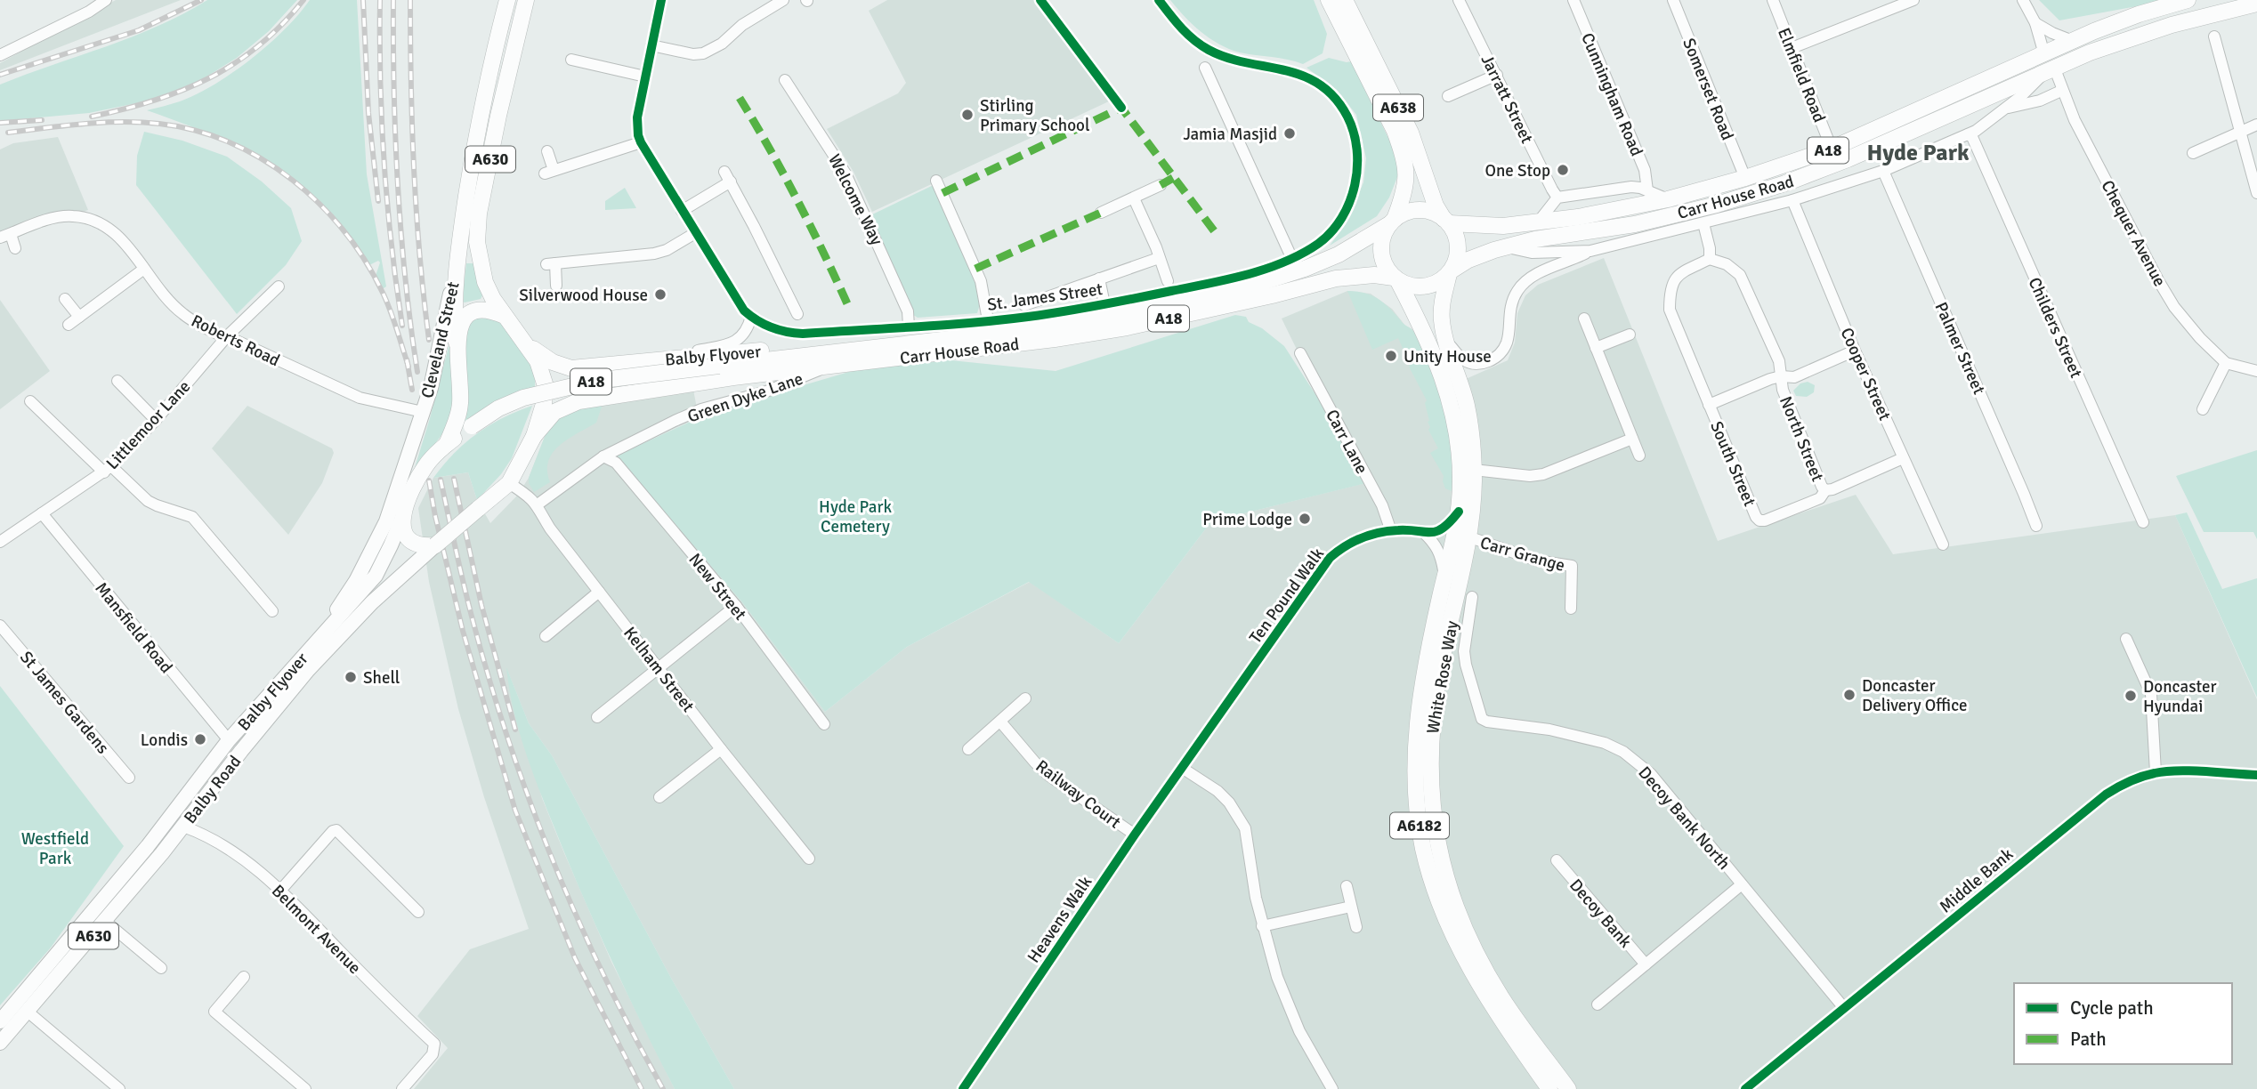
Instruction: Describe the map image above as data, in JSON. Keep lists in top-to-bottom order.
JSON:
{
  "streets": {
    "highway": [
      "A638",
      "A18",
      "A630",
      "Carr House Road",
      "Cleveland Street",
      "Balby Flyover",
      "White Rose Way",
      "A6182"
    ],
    "main road": ["Balby Road"],
    "street": [
      "Elmfield Road",
      "Somerset Road",
      "Cunningham Road",
      "Jarratt Street",
      "Welcome Way",
      "Chequer Avenue",
      "St. James Street",
      "Childers Street",
      "Roberts Road",
      "Palmer Street",
      "Cooper Street",
      "Green Dyke Lane",
      "Littlemoor Lane",
      "North Street",
      "Carr Lane",
      "South Street",
      "Carr Grange",
      "New Street",
      "Ten Pound Walk",
      "Mansfield Road",
      "Kelham Street",
      "St James Gardens",
      "Railway Court",
      "Decoy Bank North",
      "Middle Bank",
      "Decoy Bank",
      "Heavens Walk",
      "Belmont Avenue"
    ]
  },
  "crossings": [
    ["Elmfield Road", "Carr House Road"],
    ["Somerset Road", "Carr House Road"],
    ["A638", "Carr House Road"],
    ["A638", "White Rose Way"],
    ["A630", "Balby Road"],
    ["A630", "Belmont Avenue"],
    ["Carr House Road", "Chequer Avenue"],
    ["Carr House Road", "Balby Flyover"],
    ["Carr House Road", "Green Dyke Lane"],
    ["Carr House Road", "White Rose Way"],
    ["Welcome Way", "St. James Street"],
    ["Roberts Road", "Cleveland Street"],
    ["Roberts Road", "Balby Flyover"],
    ["Roberts Road", "Littlemoor Lane"],
    ["Cleveland Street", "Balby Flyover"],
    ["Balby Flyover", "Mansfield Road"],
    ["Balby Flyover", "Kelham Street"],
    ["Balby Flyover", "Balby Road"],
    ["Cooper Street", "North Street"],
    ["Green Dyke Lane", "New Street"],
    ["Green Dyke Lane", "Kelham Street"],
    ["Littlemoor Lane", "Mansfield Road"],
    ["North Street", "South Street"],
    ["Carr Lane", "Ten Pound Walk"],
    ["Carr Grange", "White Rose Way"],
    ["Ten Pound Walk", "Heavens Walk"],
    ["Mansfield Road", "Balby Road"],
    ["Balby Road", "Belmont Avenue"],
    ["Railway Court", "Heavens Walk"],
    ["Decoy Bank North", "Middle Bank"]
  ],
  "districts": ["Hyde Park"],
  "parks": ["Hyde Park Cemetery", "Westfield Park"],
  "places": [
    "Stirling Primary School",
    "Jamia Masjid",
    "One Stop",
    "Silverwood House",
    "Unity House",
    "Prime Lodge",
    "Shell",
    "Doncaster Delivery Office",
    "Doncaster Hyundai",
    "Londis"
  ],
  "legend": ["Cycle path", "Path"]
}
